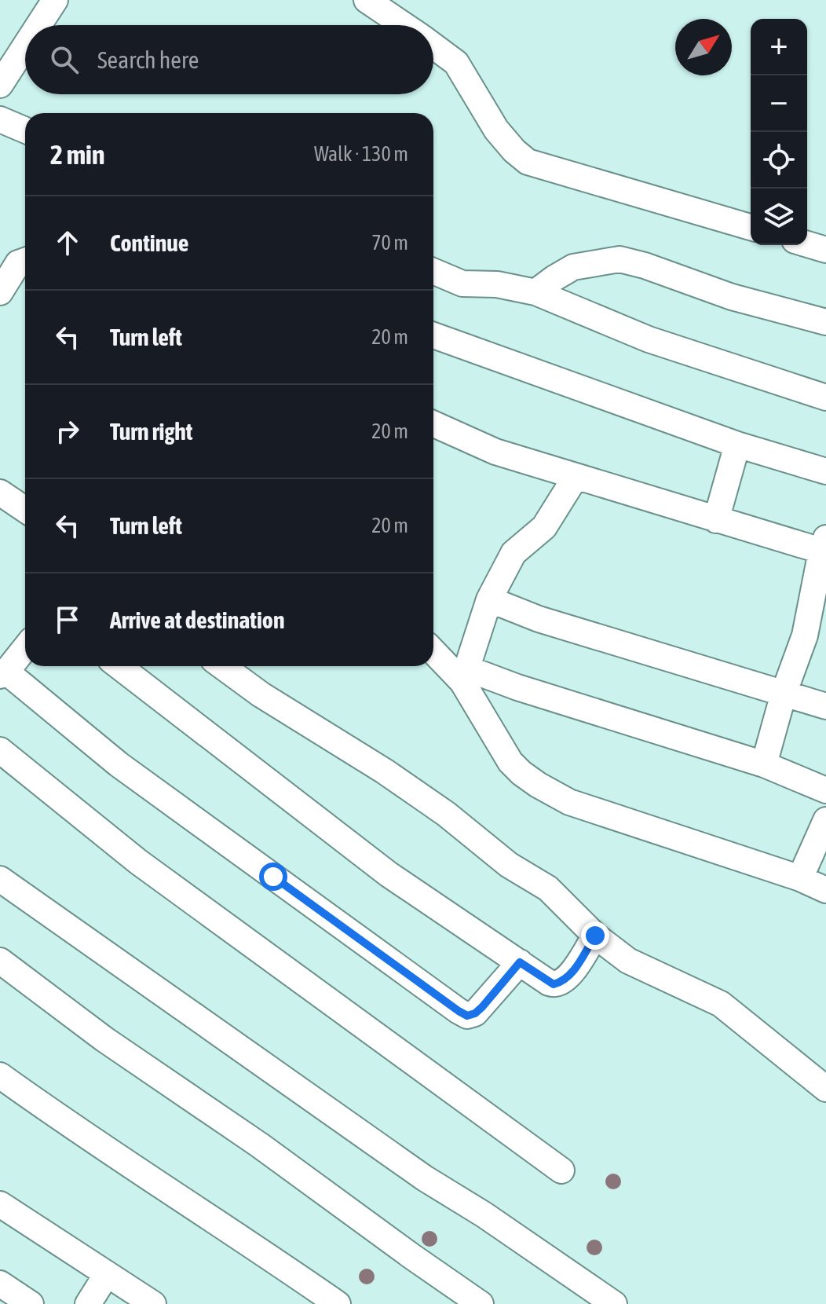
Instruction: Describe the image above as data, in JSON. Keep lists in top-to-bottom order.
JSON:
{
  "north": "top right",
  "page": {
    "map_buttons": ["+", "−"],
    "search": "Search here",
    "heading": ["2 min", "Walk · 130 m"],
    "list": [
      ["Continue", "70 m"],
      ["Turn left", "20 m"],
      ["Turn right", "20 m"],
      ["Turn left", "20 m"],
      "Arrive at destination"
    ]
  }
}
